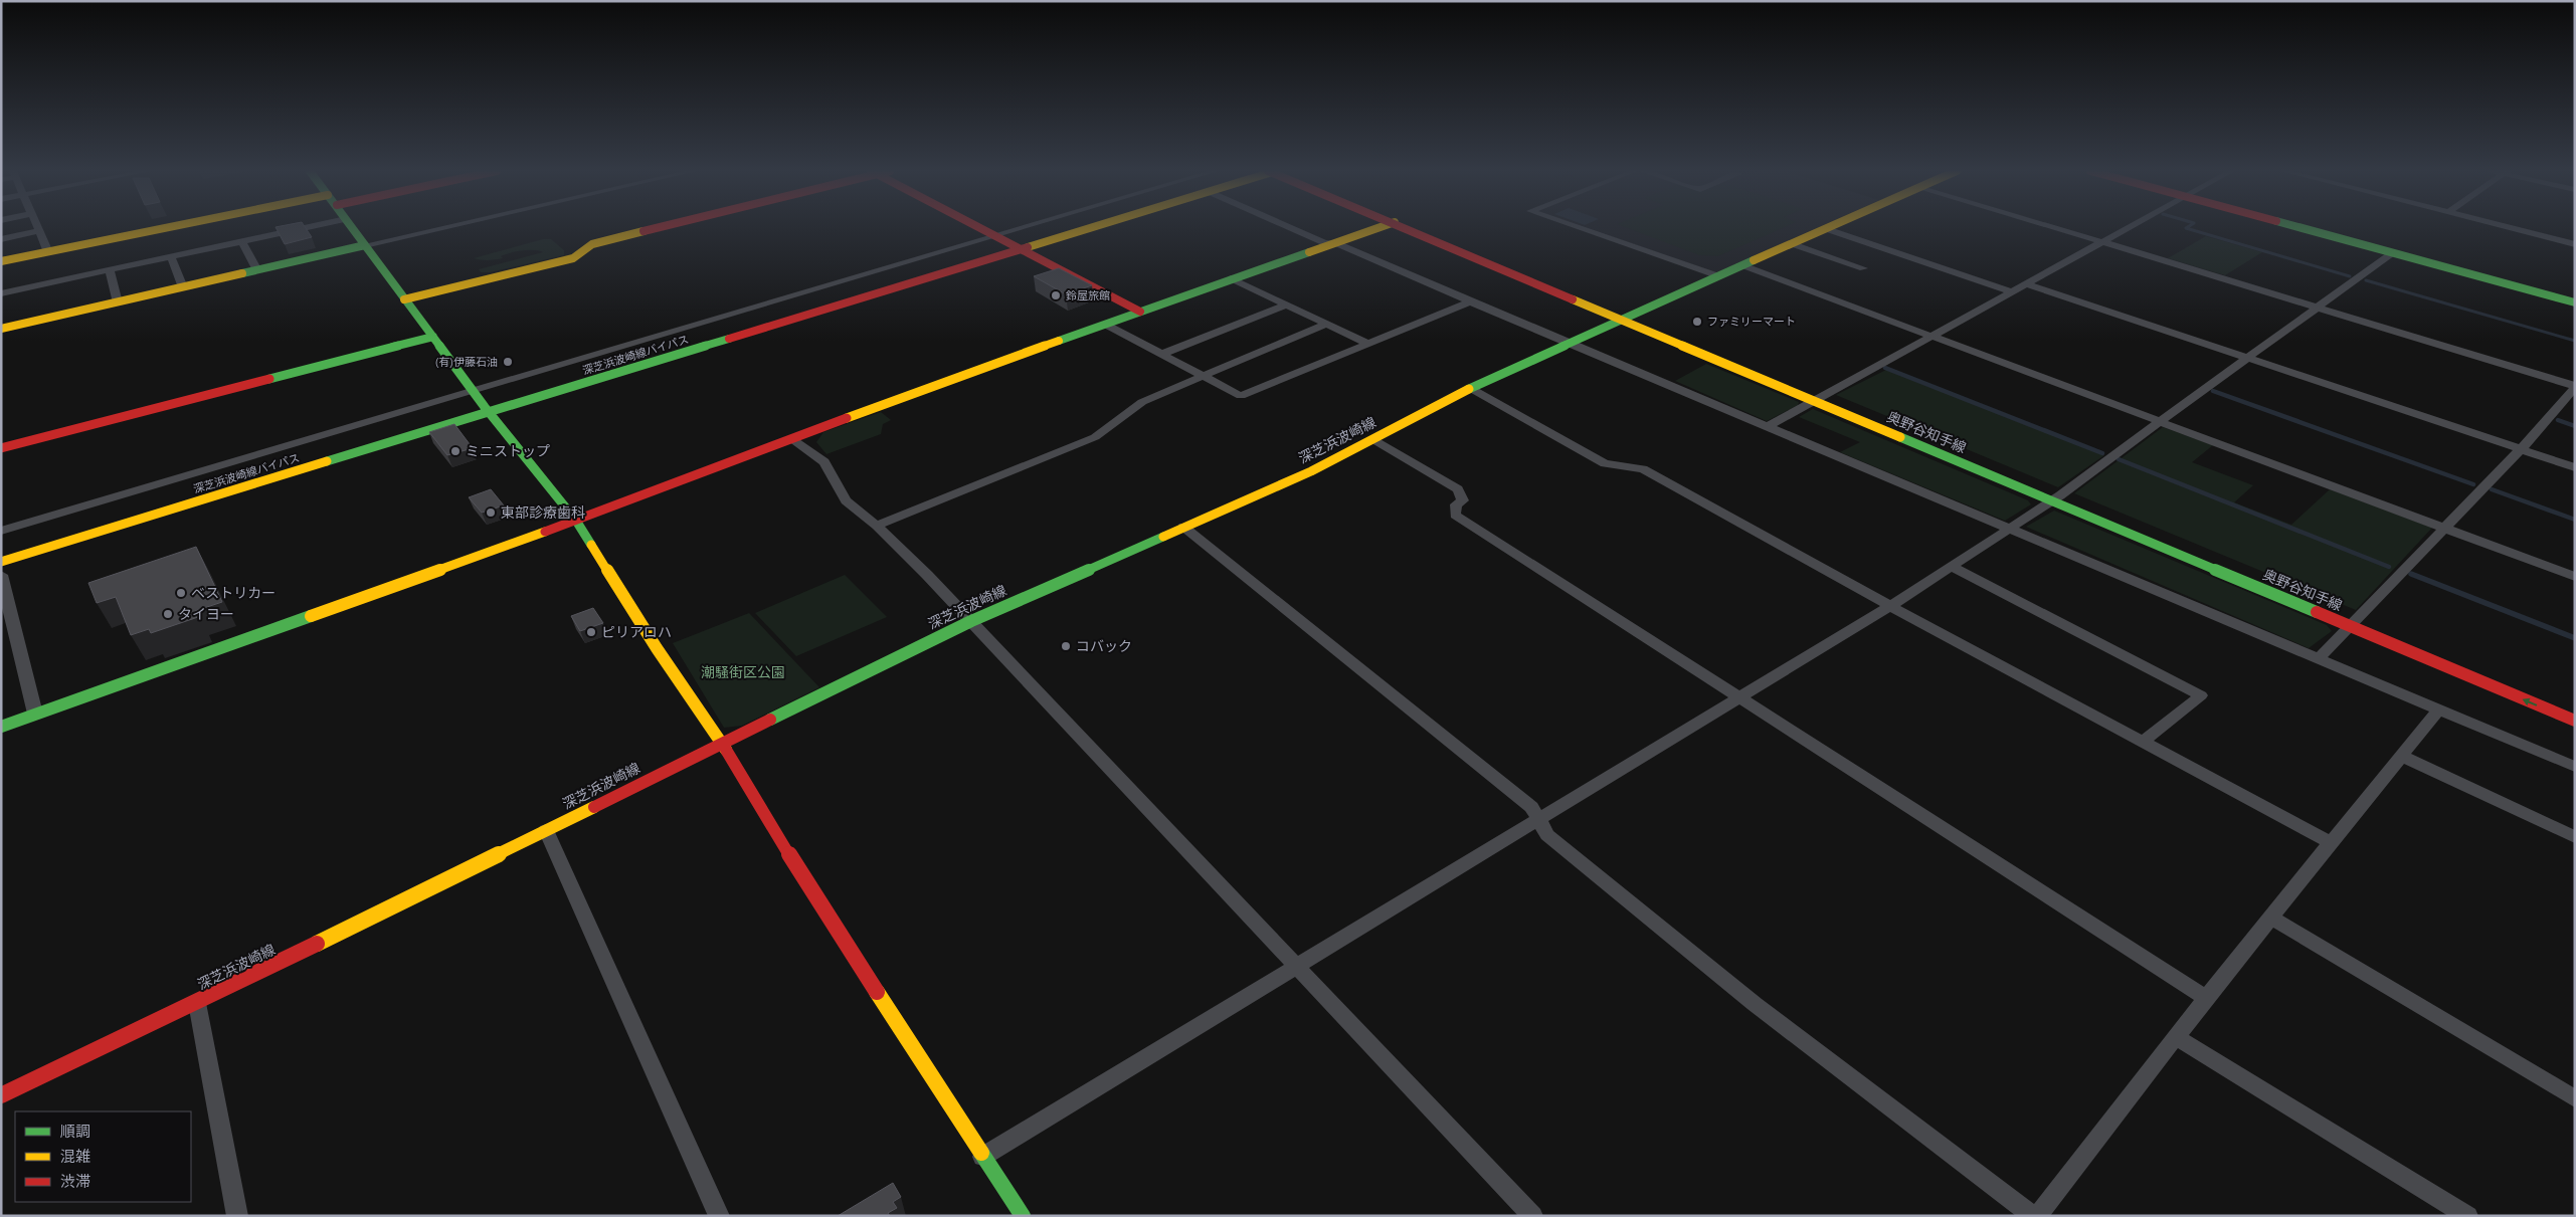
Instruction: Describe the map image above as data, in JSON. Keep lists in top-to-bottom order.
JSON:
{
  "streets": {
    "main road": ["深芝浜波崎線バイパス", "奥野谷知手線", "深芝浜波崎線"]
  },
  "crossings": [
    ["奥野谷知手線", "深芝浜波崎線"]
  ],
  "parks": ["潮騒街区公園"],
  "places": [
    "鈴屋旅館",
    "ファミリーマート",
    "(有)伊藤石油",
    "ミニストップ",
    "東部診療歯科",
    "ベストリカー",
    "タイヨー",
    "ピリアロハ",
    "コバック"
  ],
  "legend": ["順調", "混雑", "渋滞"]
}
